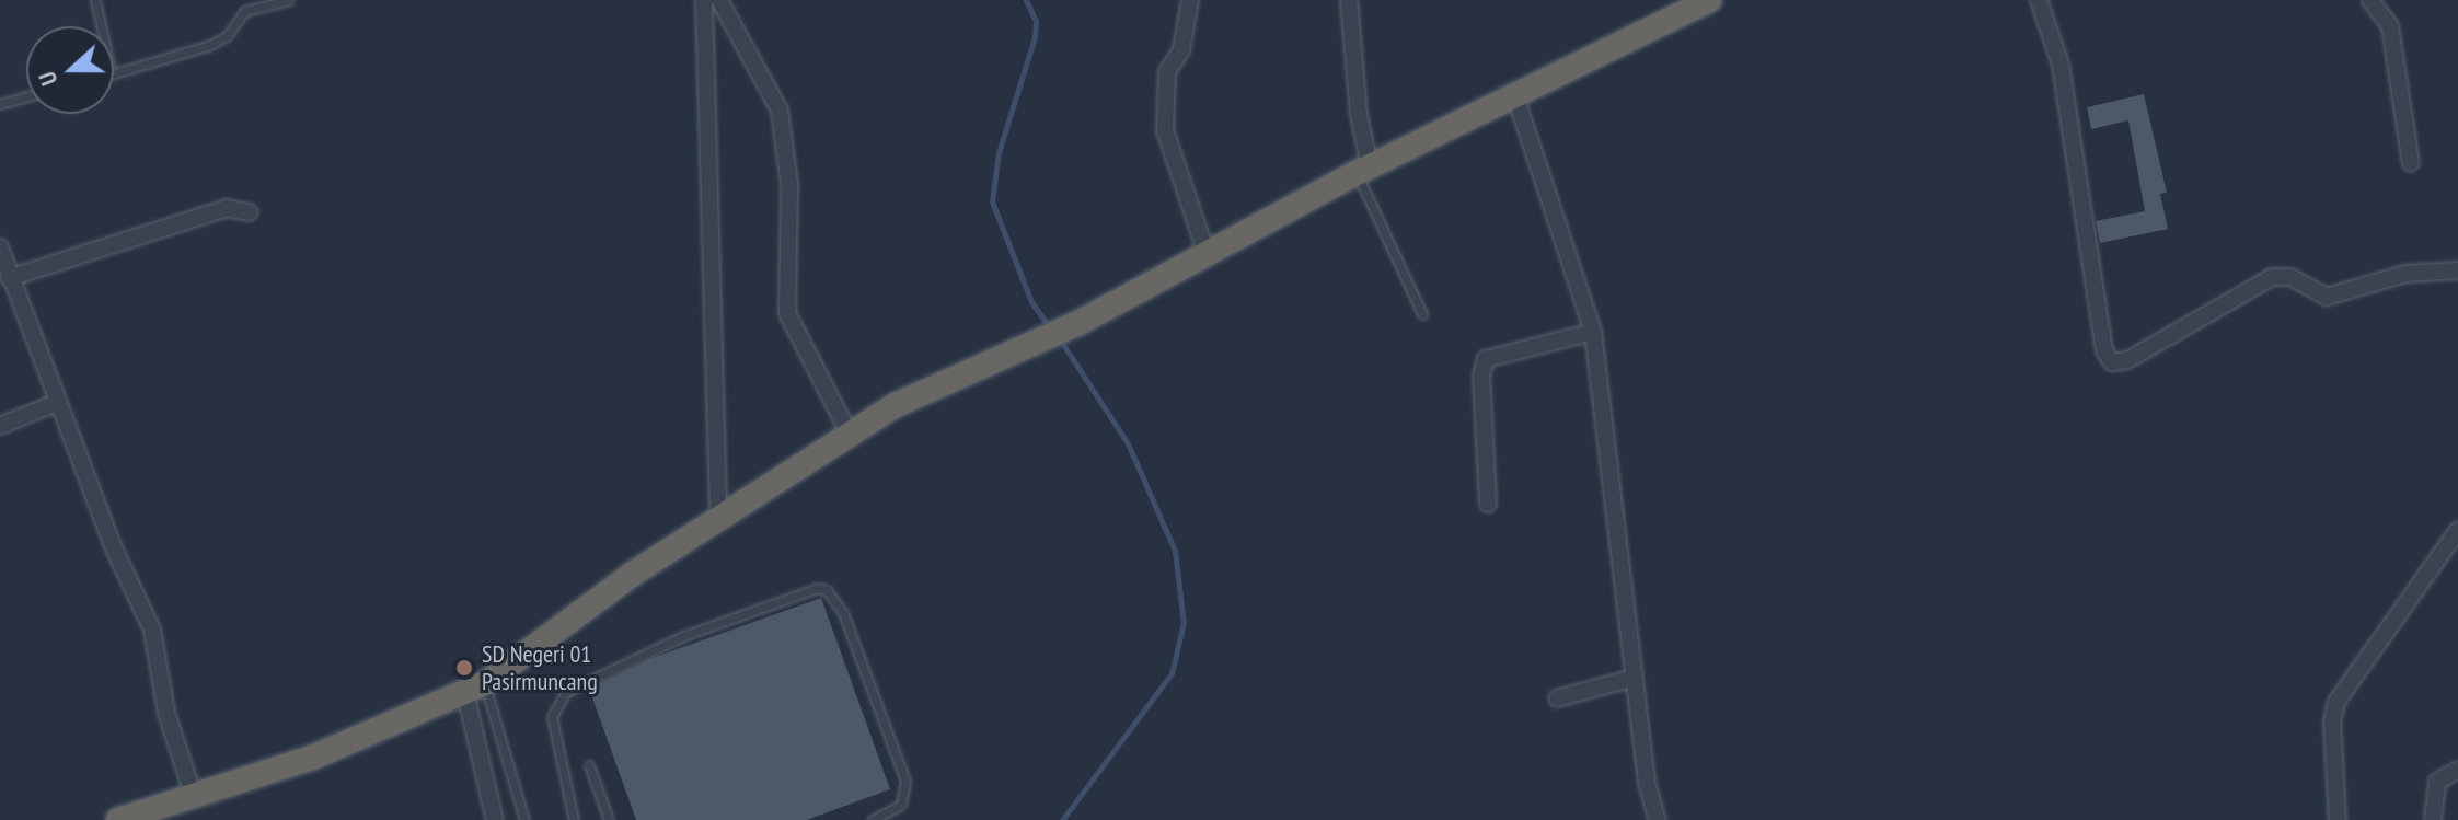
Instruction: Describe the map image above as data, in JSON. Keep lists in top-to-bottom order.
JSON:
{
  "places": ["SD Negeri 01 Pasirmuncang"],
  "north": "left"
}
